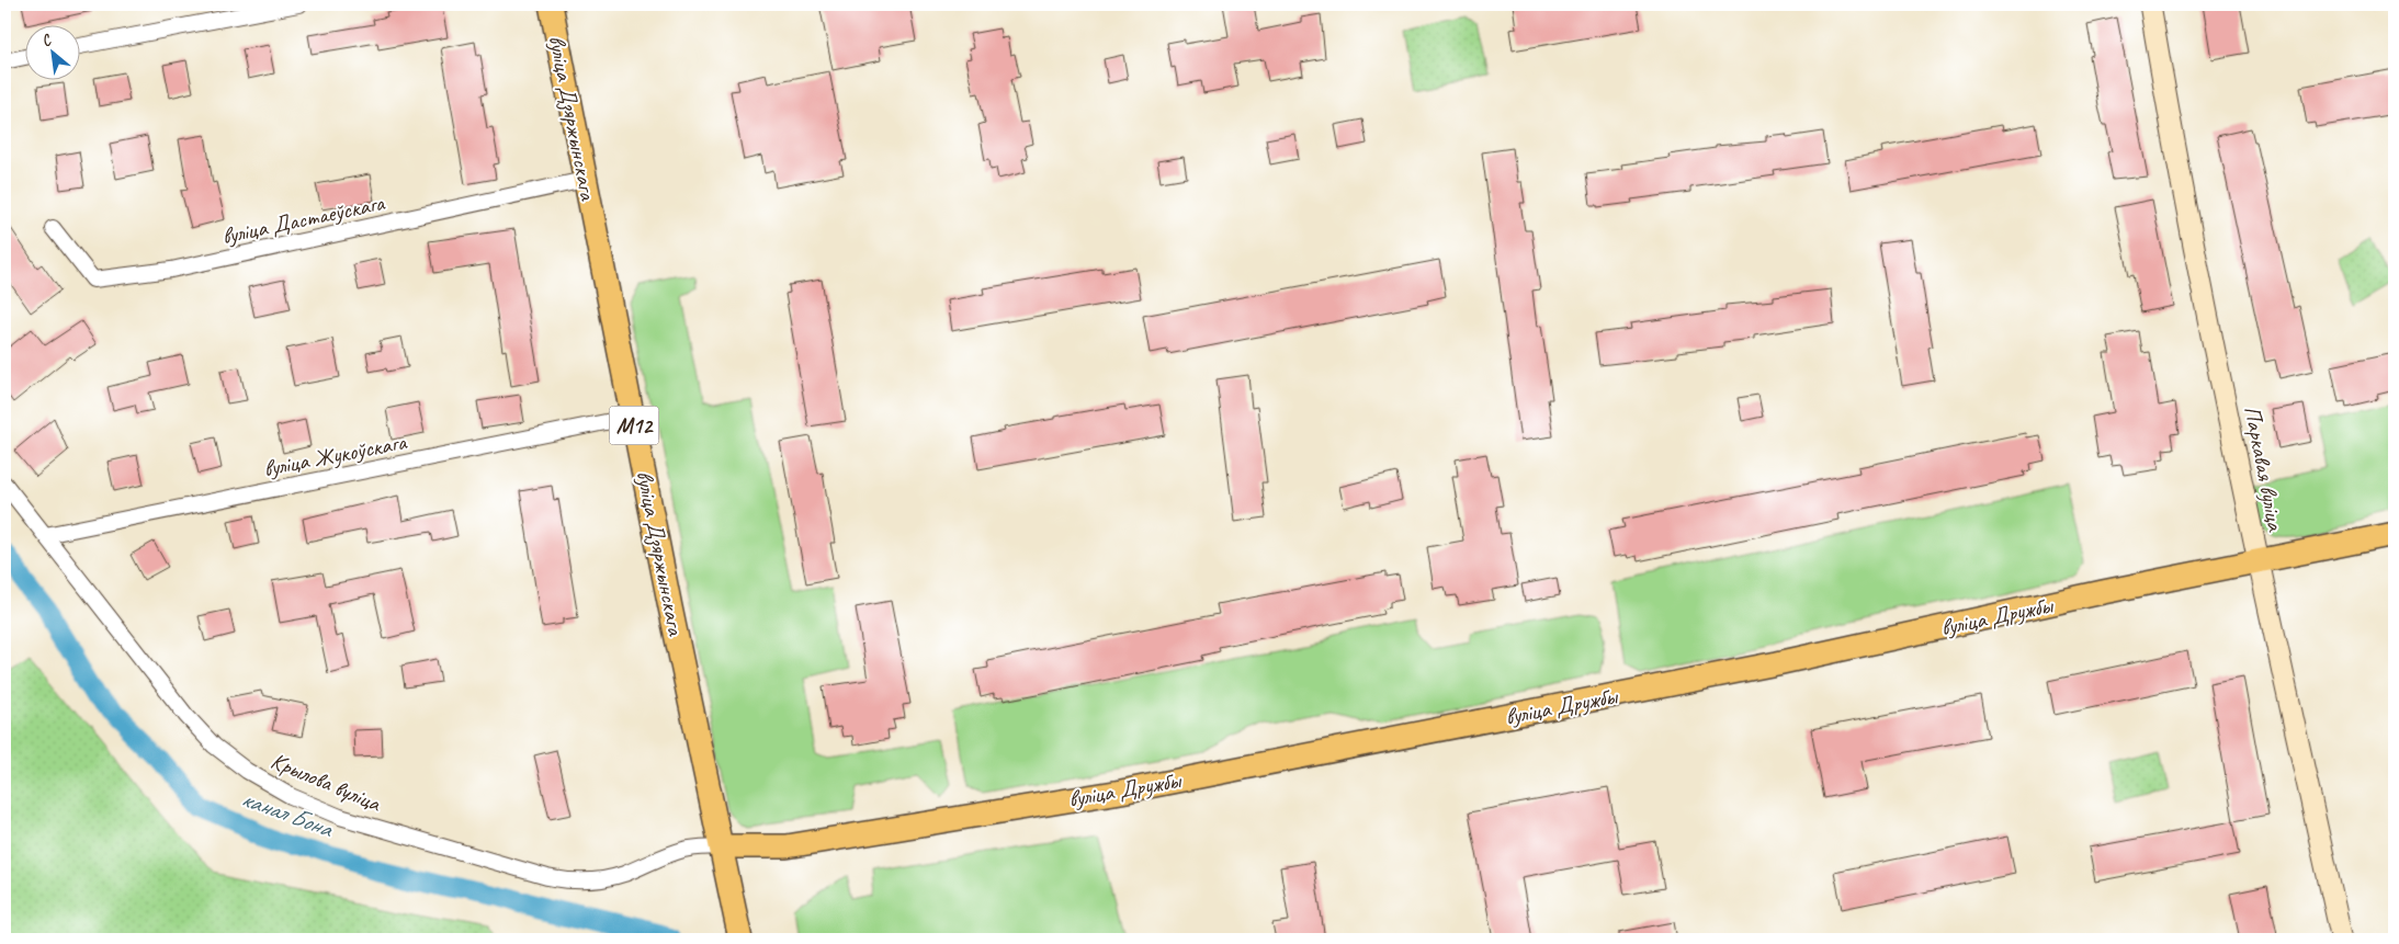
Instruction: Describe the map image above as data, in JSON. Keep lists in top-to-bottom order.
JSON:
{
  "streets": {
    "main road": ["вуліца Дзяржынскага", "М12", "вуліца Дружбы"],
    "street": [
      "вуліца Дастаеўскага",
      "вуліца Жукоўскага",
      "Паркавая вуліца",
      "Крылова вуліца"
    ]
  },
  "crossings": [
    ["вуліца Дзяржынскага", "вуліца Дастаеўскага"],
    ["вуліца Дзяржынскага", "вуліца Жукоўскага"],
    ["вуліца Дзяржынскага", "вуліца Дружбы"],
    ["вуліца Дзяржынскага", "Крылова вуліца"],
    ["вуліца Жукоўскага", "Крылова вуліца"],
    ["Паркавая вуліца", "вуліца Дружбы"],
    ["вуліца Дружбы", "Крылова вуліца"]
  ],
  "water": ["канал Бона"],
  "north": "top left"
}
